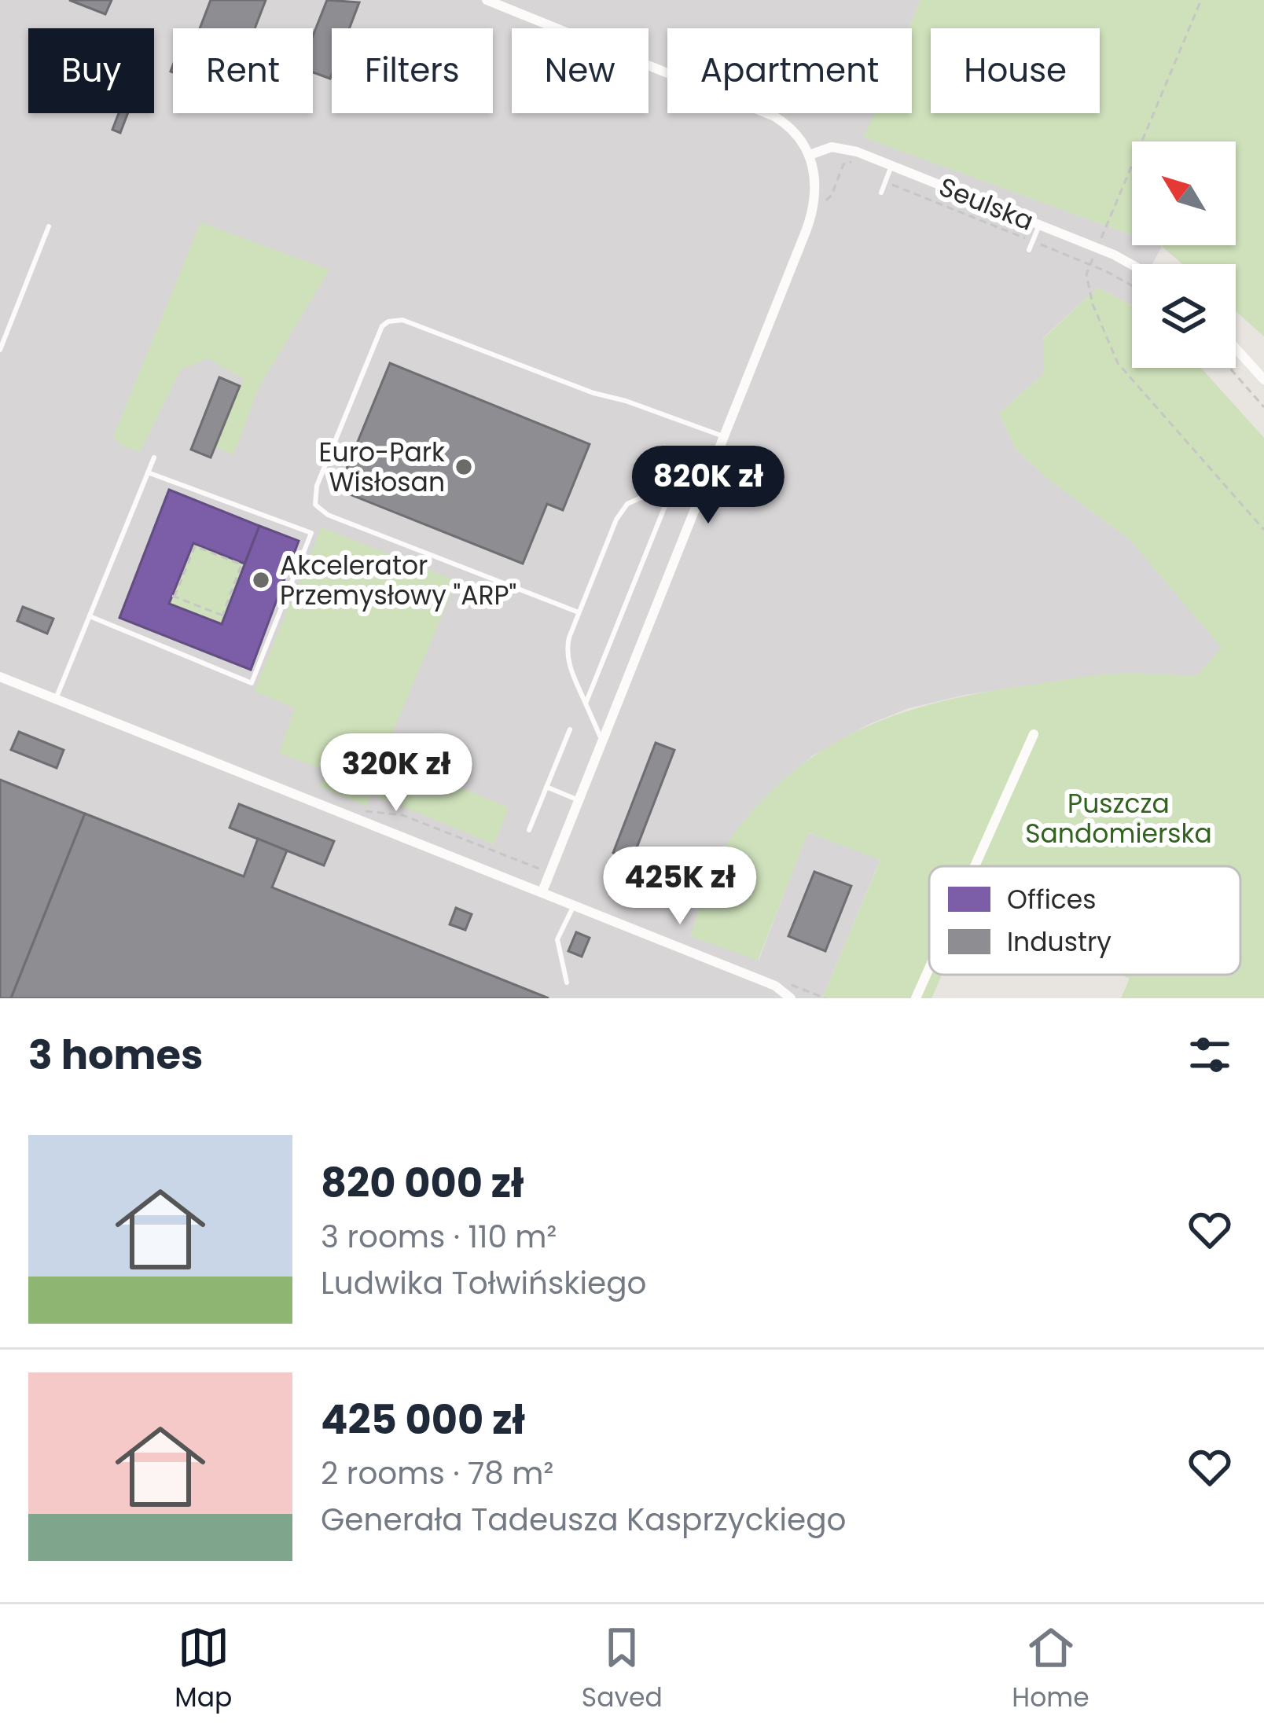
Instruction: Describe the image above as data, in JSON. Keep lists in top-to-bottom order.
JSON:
{
  "streets": {
    "street": ["Seulska"]
  },
  "parks": ["Puszcza Sandomierska"],
  "places": ["Euro-Park Wisłosan", "Akcelerator Przemysłowy \"ARP\""],
  "legend": ["Offices", "Industry"],
  "north": "top left",
  "page": {
    "chip": [
      "Buy",
      "Rent",
      "Filters",
      "New",
      "Apartment",
      "House"
    ],
    "price": ["820K zł", "320K zł", "425K zł"],
    "heading": "3 homes",
    "list": [
      {
        "name": "820 000 zł",
        "note": "3 rooms · 110 m² · Ludwika Tołwińskiego"
      },
      {
        "name": "425 000 zł",
        "note": "2 rooms · 78 m² · Generała Tadeusza Kasprzyckiego"
      }
    ],
    "tabs": ["Map", "Saved", "Home"]
  }
}
